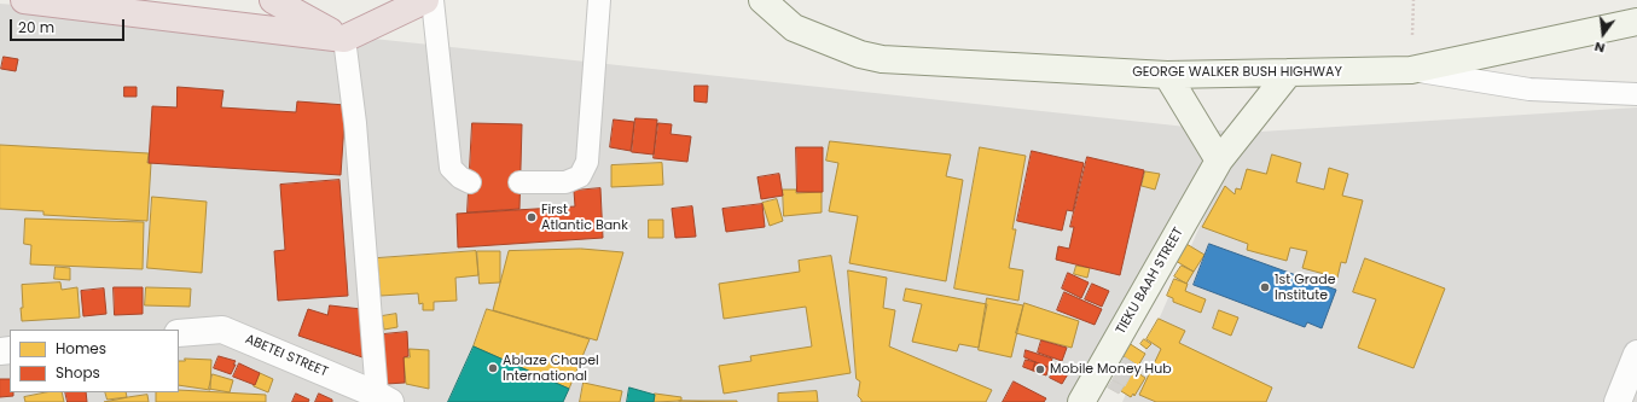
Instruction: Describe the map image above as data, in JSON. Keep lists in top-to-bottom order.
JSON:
{
  "streets": {
    "street": ["GEORGE WALKER BUSH HIGHWAY", "TIEKU BAAH STREET", "ABETEI STREET"]
  },
  "crossings": [
    ["GEORGE WALKER BUSH HIGHWAY", "TIEKU BAAH STREET"]
  ],
  "places": [
    "First Atlantic Bank",
    "1st Grade Institute",
    "Ablaze Chapel International",
    "Mobile Money Hub"
  ],
  "legend": ["Homes", "Shops"],
  "scale_bar": "20 m",
  "north": "bottom"
}
